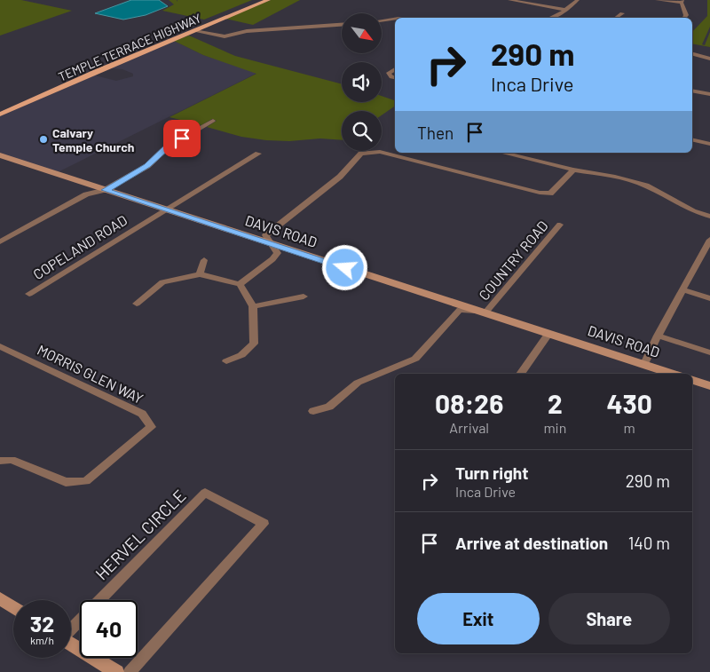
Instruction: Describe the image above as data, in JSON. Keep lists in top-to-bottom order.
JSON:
{
  "streets": {
    "main road": ["TEMPLE TERRACE HIGHWAY"],
    "street": [
      "DAVIS ROAD",
      "COPELAND ROAD",
      "COUNTRY ROAD",
      "MORRIS GLEN WAY",
      "HERVEL CIRCLE"
    ]
  },
  "crossings": [
    ["DAVIS ROAD", "COPELAND ROAD"],
    ["DAVIS ROAD", "COUNTRY ROAD"]
  ],
  "places": ["Calvary Temple Church"],
  "north": "bottom right",
  "page": {
    "turn": ["290 m", "Inca Drive"],
    "then": "Then",
    "eta": [
      "08:26",
      "Arrival",
      "2",
      "min",
      "430",
      "m"
    ],
    "list": [
      {
        "name": "Turn right",
        "note": "Inca Drive",
        "value": "290 m"
      },
      {
        "name": "Arrive at destination",
        "value": "140 m"
      }
    ],
    "buttons": ["Exit", "Share"],
    "speed": "32 km/h",
    "limit": "40"
  }
}
